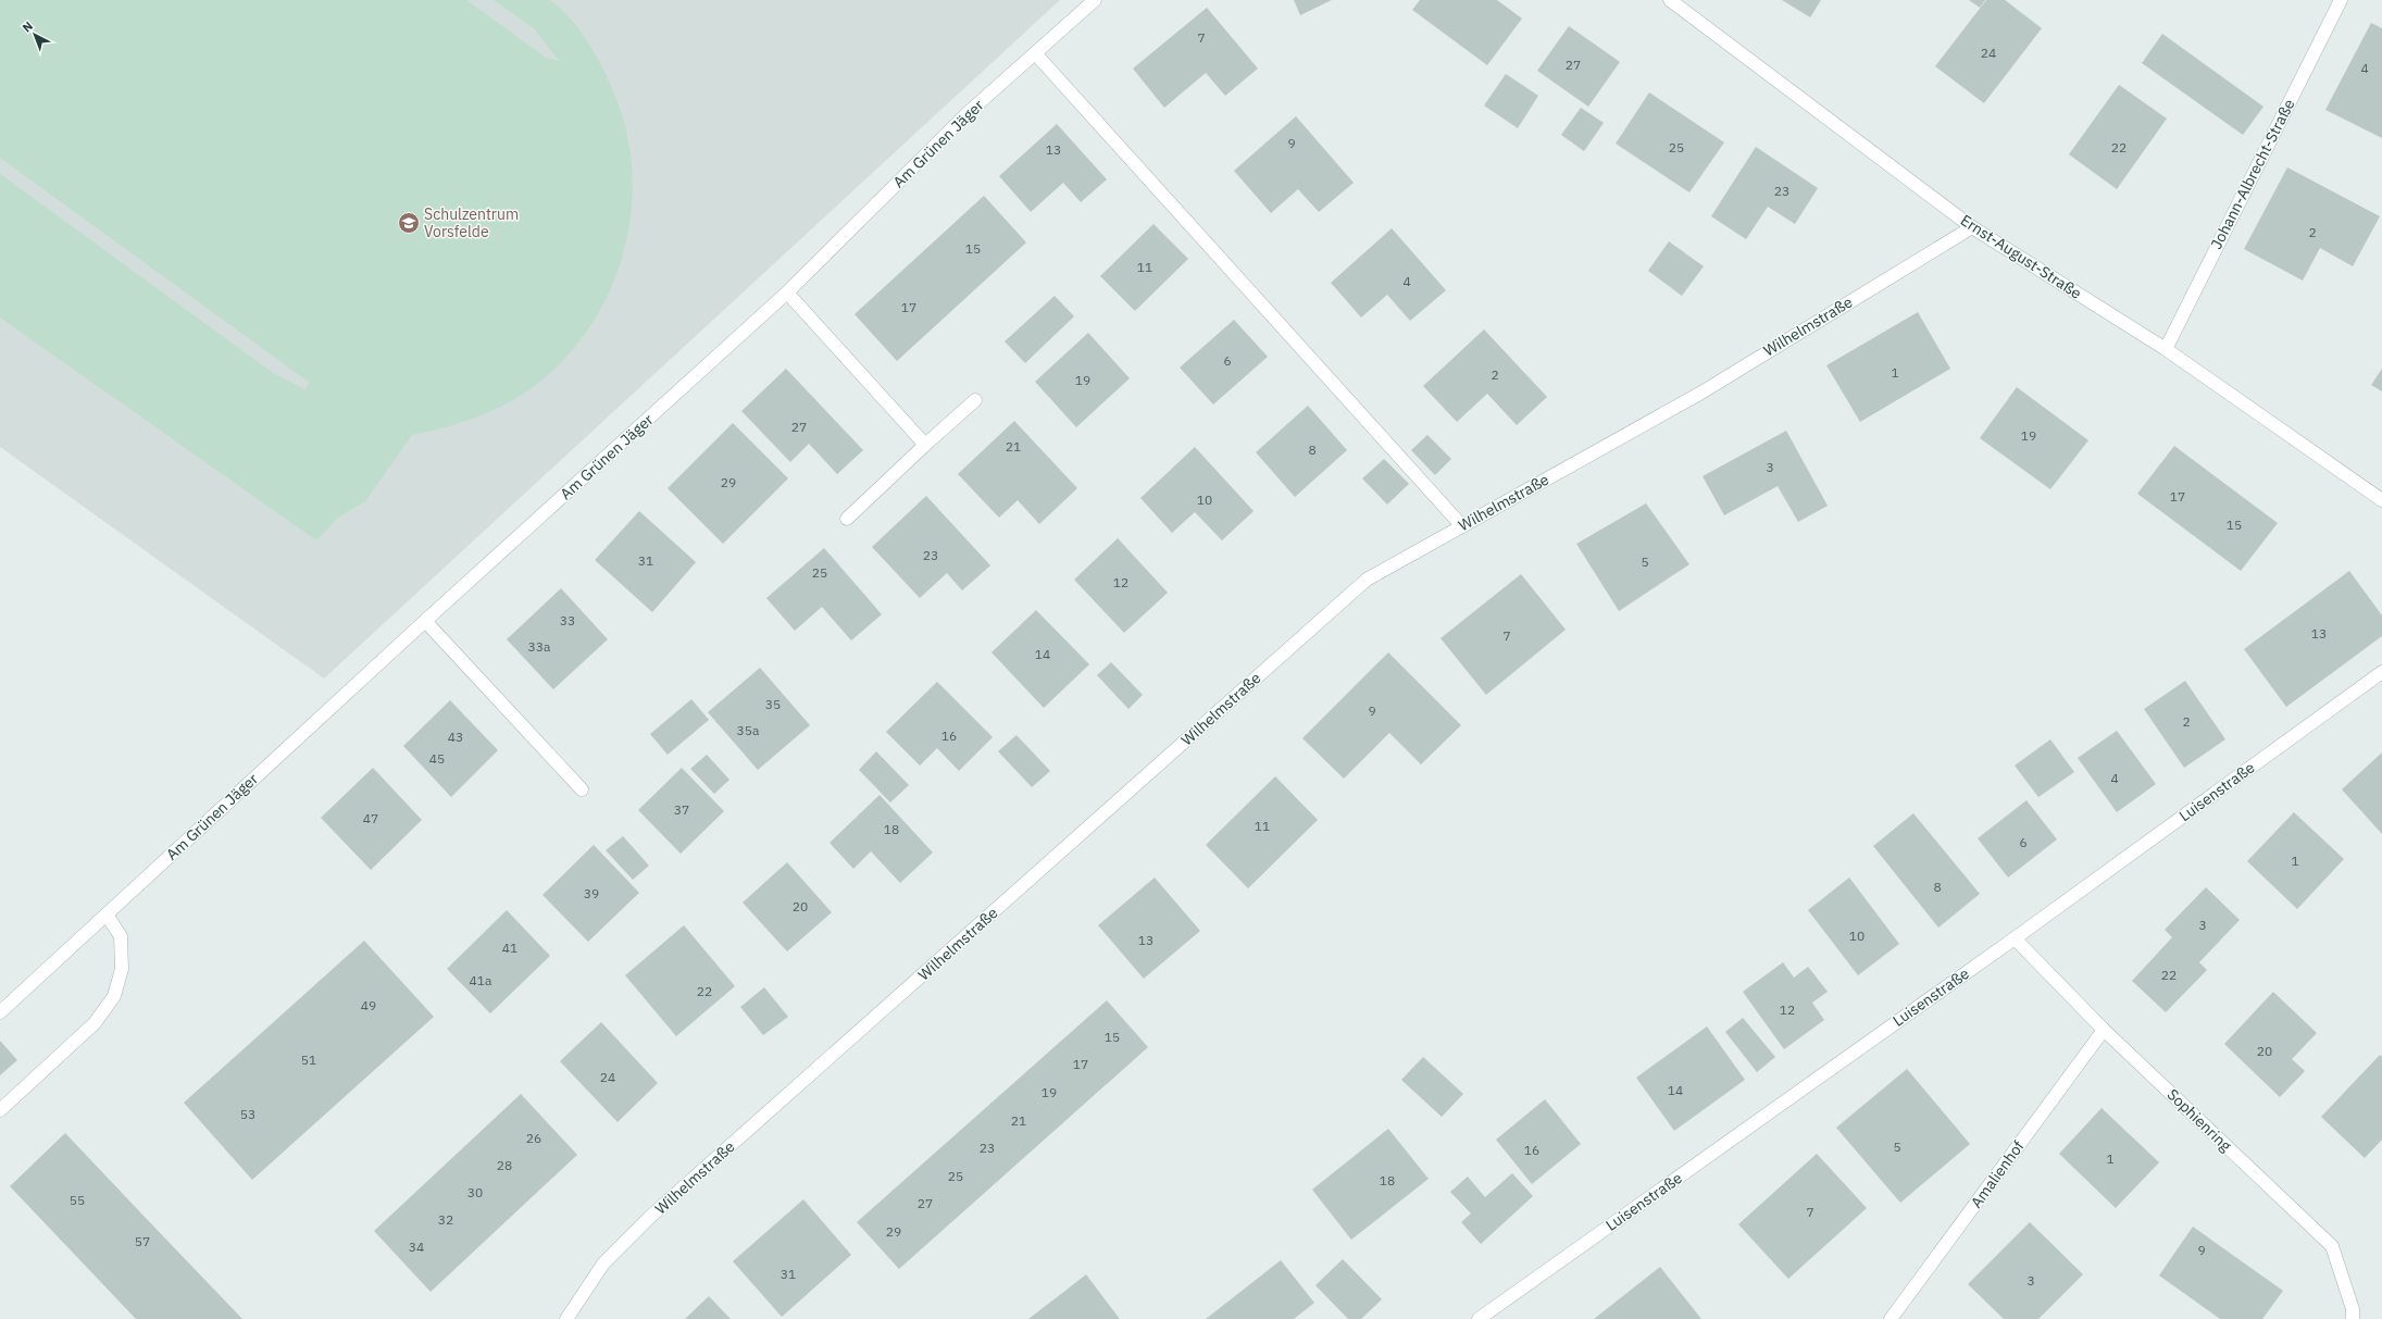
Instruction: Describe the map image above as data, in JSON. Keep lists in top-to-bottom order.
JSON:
{
  "streets": {
    "street": [
      "Am Grünen Jäger",
      "Johann-Albrecht-Straße",
      "Ernst-August-Straße",
      "Wilhelmstraße",
      "Luisenstraße",
      "Sophienring",
      "Amalienhof"
    ]
  },
  "crossings": [
    ["Johann-Albrecht-Straße", "Ernst-August-Straße"],
    ["Ernst-August-Straße", "Wilhelmstraße"],
    ["Luisenstraße", "Sophienring"],
    ["Sophienring", "Amalienhof"]
  ],
  "places": {
    "school or university": ["Schulzentrum Vorsfelde"]
  },
  "house_numbers": [
    "7",
    "24",
    "27",
    "4",
    "9",
    "25",
    "22",
    "13",
    "23",
    "2",
    "15",
    "11",
    "4",
    "17",
    "6",
    "1",
    "2",
    "19",
    "27",
    "19",
    "21",
    "8",
    "3",
    "29",
    "17",
    "10",
    "15",
    "23",
    "31",
    "5",
    "25",
    "12",
    "33",
    "13",
    "7",
    "33a",
    "14",
    "35",
    "9",
    "2",
    "35a",
    "16",
    "43",
    "45",
    "4",
    "37",
    "47",
    "11",
    "18",
    "6",
    "1",
    "8",
    "39",
    "20",
    "3",
    "10",
    "13",
    "41",
    "22",
    "41a",
    "22",
    "49",
    "12",
    "15",
    "20",
    "51",
    "17",
    "24",
    "14",
    "19",
    "53",
    "21",
    "26",
    "5",
    "23",
    "16",
    "1",
    "28",
    "25",
    "18",
    "30",
    "55",
    "27",
    "7",
    "32",
    "29",
    "57",
    "34",
    "9",
    "31",
    "3"
  ],
  "north": "top left"
}
